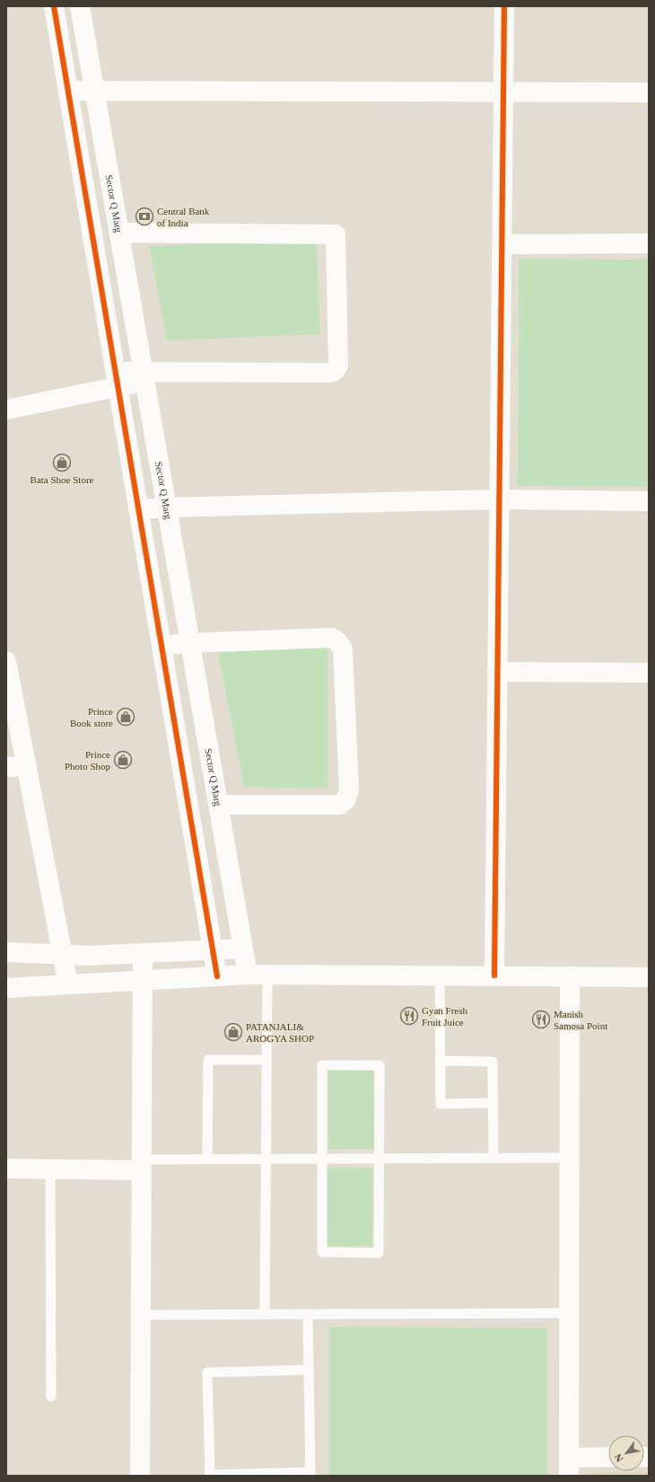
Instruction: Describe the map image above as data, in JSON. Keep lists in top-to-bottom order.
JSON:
{
  "streets": {
    "street": ["Sector Q Marg"]
  },
  "places": {
    "bank": ["Central Bank of India"],
    "shop": [
      "Bata Shoe Store",
      "Prince Book store",
      "Prince Photo Shop",
      "PATANJALI& AROGYA SHOP"
    ],
    "restaurant": ["Gyan Fresh Fruit Juice", "Manish Samosa Point"]
  },
  "north": "bottom left"
}
